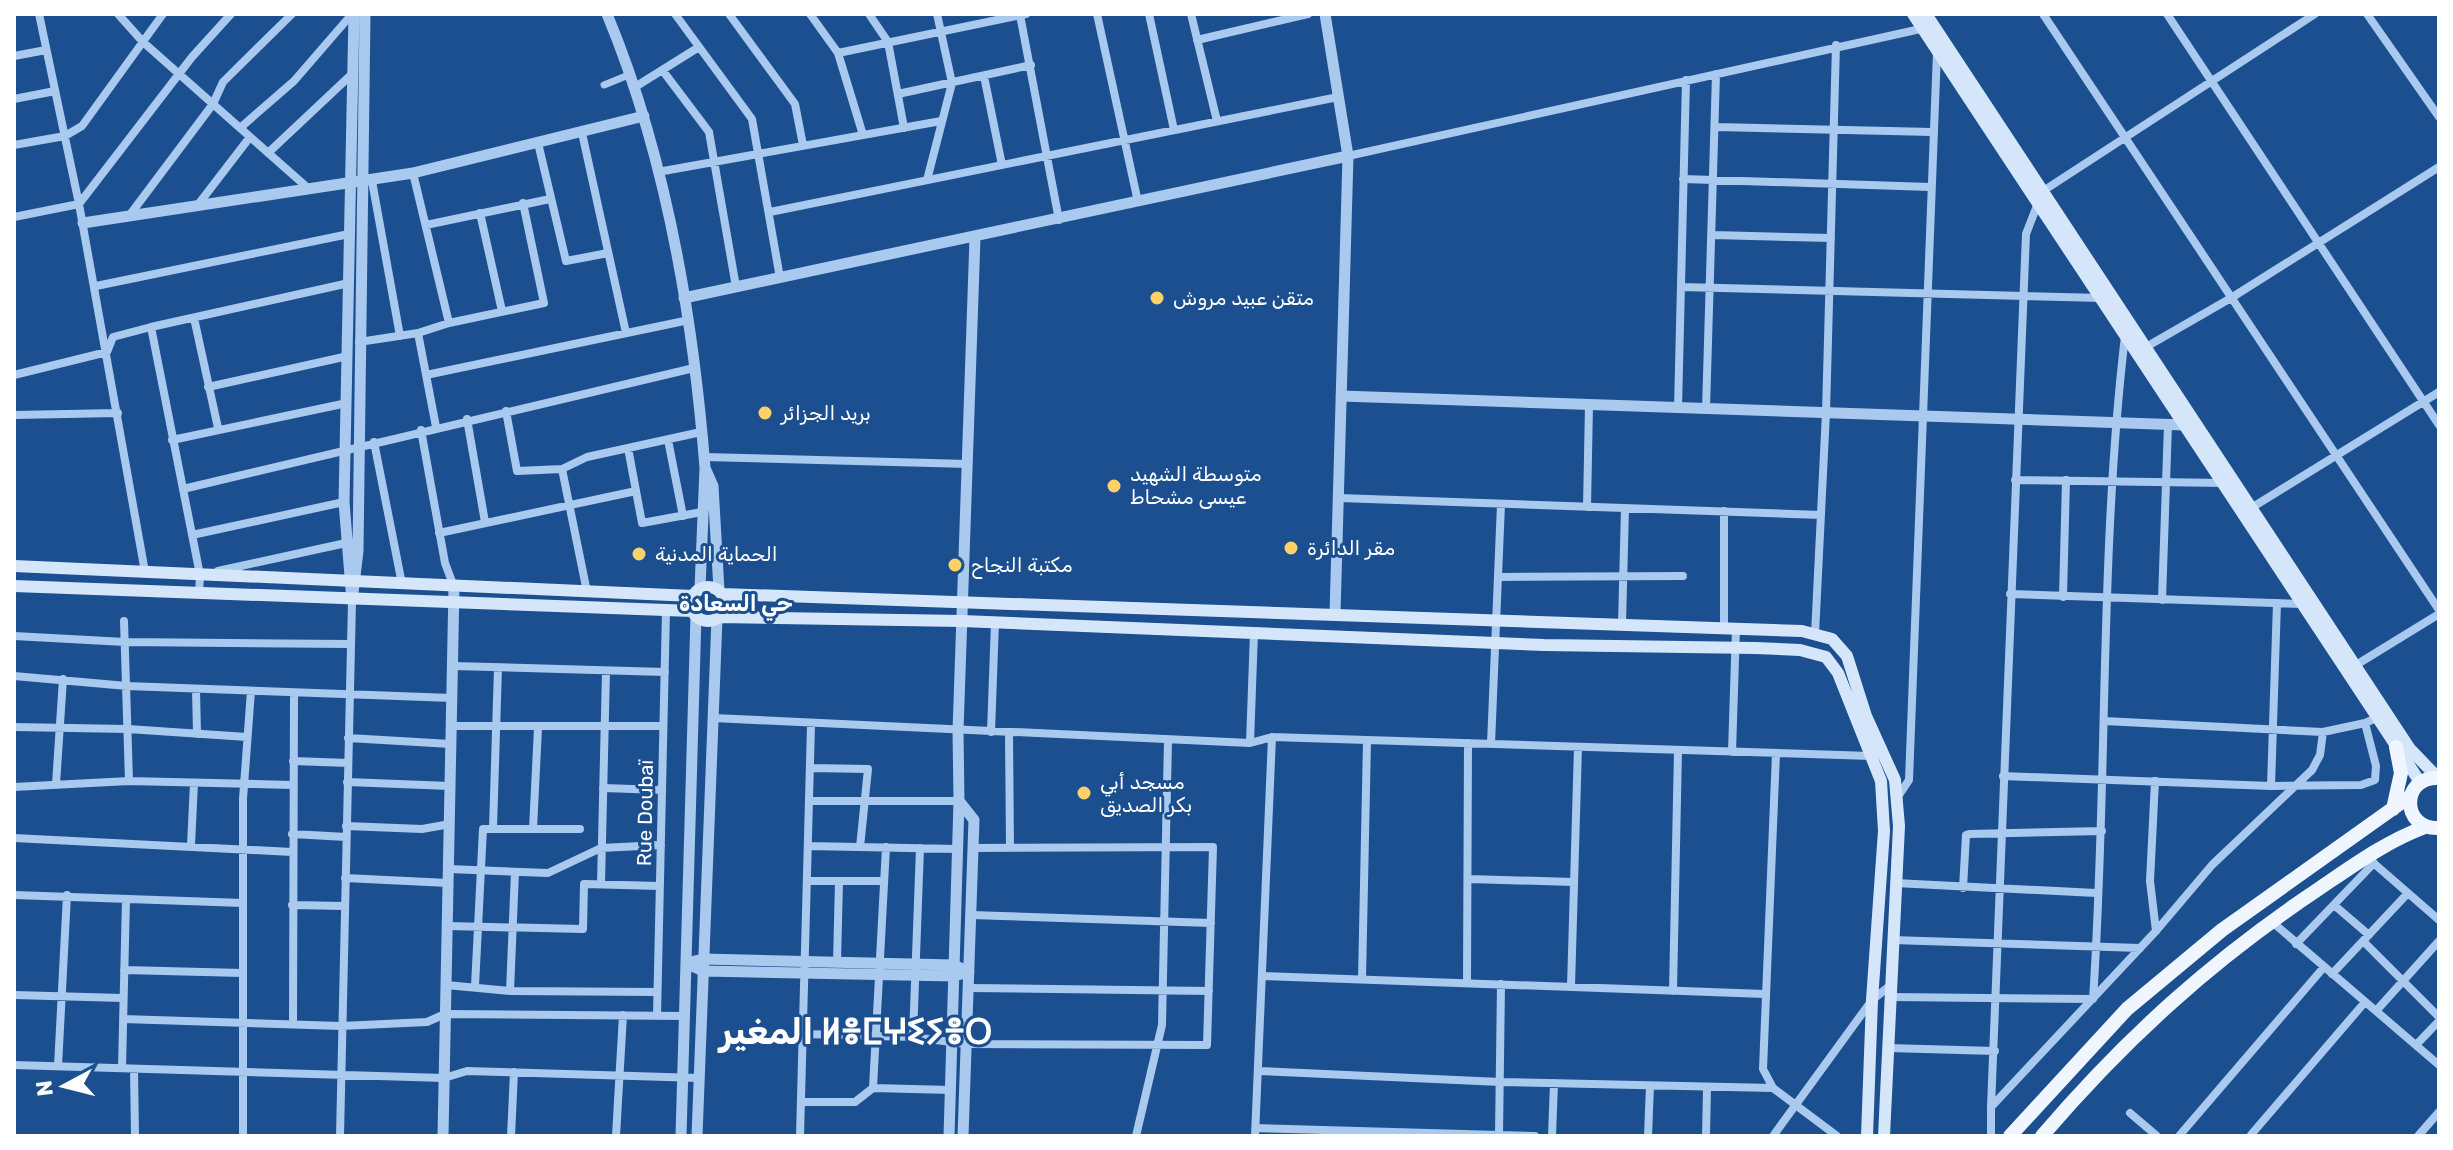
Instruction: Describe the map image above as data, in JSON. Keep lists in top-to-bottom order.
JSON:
{
  "streets": {
    "street": ["Rue Doubaï"]
  },
  "districts": ["حي السعادة", "المغير ⵍⴻⵎⵖⵉⵢⴻⵔ"],
  "places": [
    "متقن عبيد مروش",
    "بريد الجزائر",
    "متوسطة الشهيد عيسى مشحاط",
    "مقر الدائرة",
    "الحماية المدنية",
    "مكتبة النجاح",
    "مسجد أبي بكر الصديق"
  ],
  "north": "left"
}
